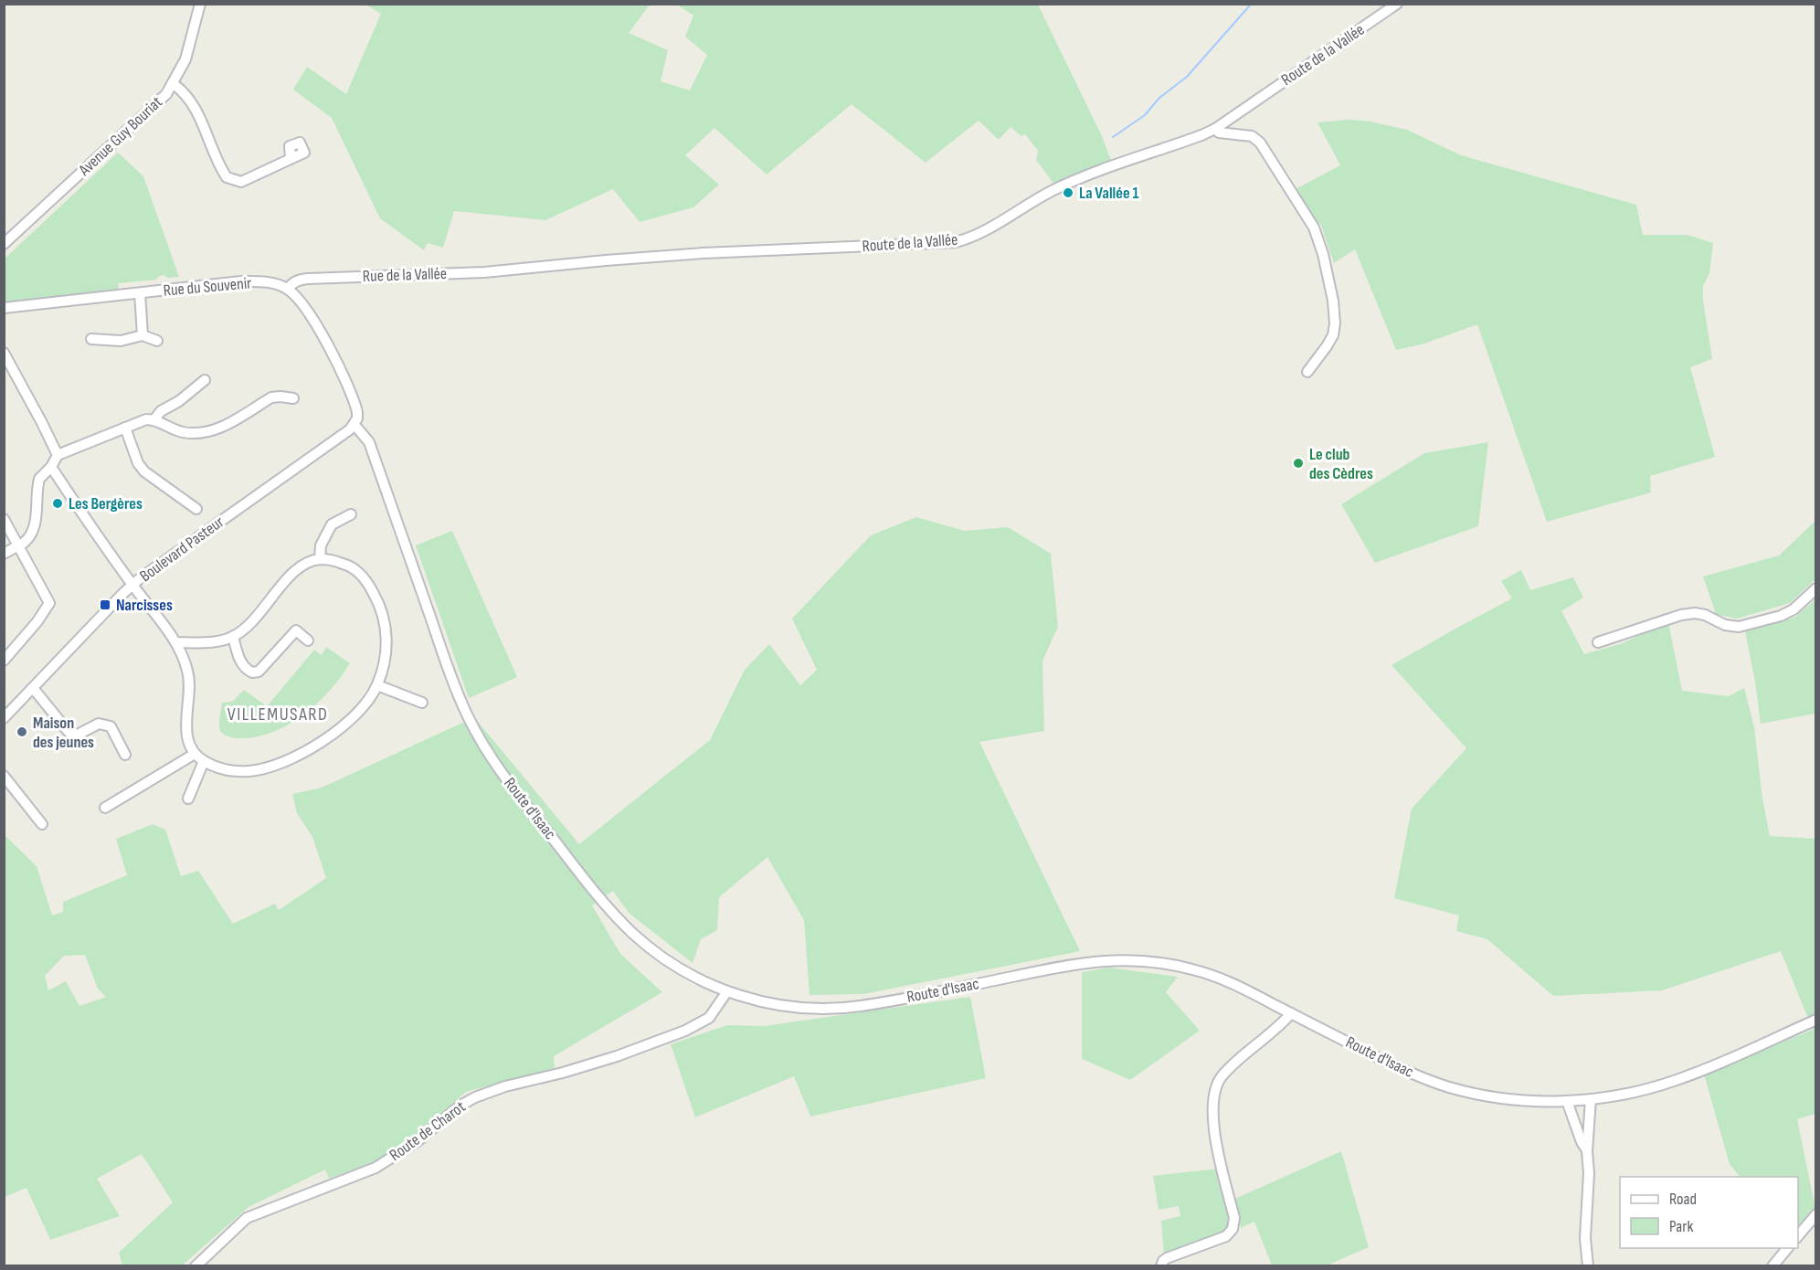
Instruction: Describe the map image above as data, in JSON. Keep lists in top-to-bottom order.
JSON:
{
  "streets": {
    "street": [
      "Route de la Vallée",
      "Avenue Guy Bouriat",
      "Rue de la Vallée",
      "Rue du Souvenir",
      "Boulevard Pasteur",
      "Route d'Isaac",
      "Route de Charot"
    ]
  },
  "crossings": [
    ["Route de la Vallée", "Rue de la Vallée"],
    ["Rue de la Vallée", "Rue du Souvenir"],
    ["Boulevard Pasteur", "Route d'Isaac"],
    ["Route d'Isaac", "Route de Charot"]
  ],
  "districts": ["VILLEMUSARD"],
  "places": {
    "other": [
      "La Vallée 1",
      "Le club des Cèdres",
      "Les Bergères",
      "Maison des jeunes"
    ],
    "transit": ["Narcisses"]
  },
  "legend": ["Road", "Park"]
}
